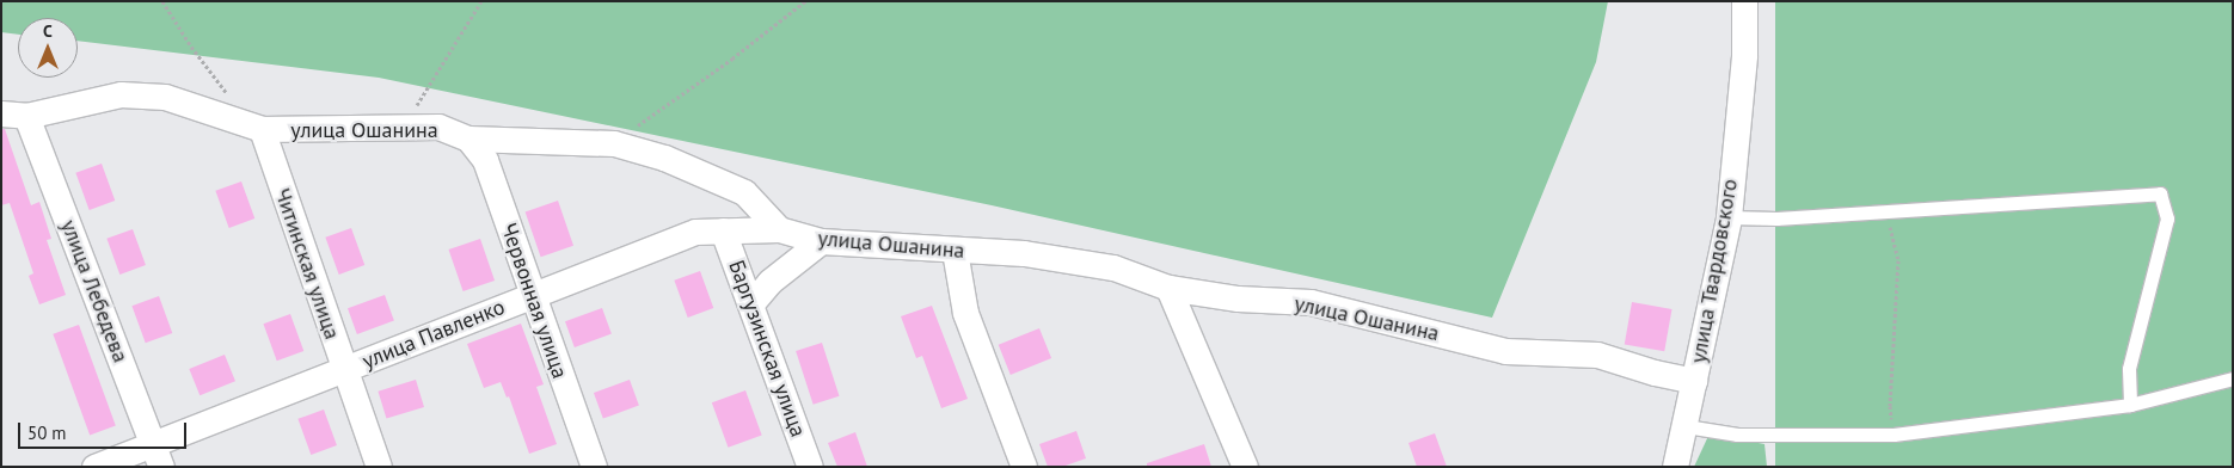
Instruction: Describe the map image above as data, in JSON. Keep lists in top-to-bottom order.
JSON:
{
  "streets": {
    "street": [
      "улица Ошанина",
      "Читинская улица",
      "улица Твардовского",
      "улица Лебедева",
      "Червонная улица",
      "улица Павленко",
      "Баргузинская улица"
    ]
  },
  "crossings": [
    ["улица Ошанина", "Читинская улица"],
    ["улица Ошанина", "улица Твардовского"],
    ["улица Ошанина", "улица Лебедева"],
    ["улица Ошанина", "Червонная улица"],
    ["улица Ошанина", "улица Павленко"],
    ["Читинская улица", "улица Павленко"],
    ["улица Лебедева", "улица Павленко"],
    ["Червонная улица", "улица Павленко"],
    ["улица Павленко", "Баргузинская улица"]
  ],
  "scale_bar": "50 m",
  "north": "top"
}
